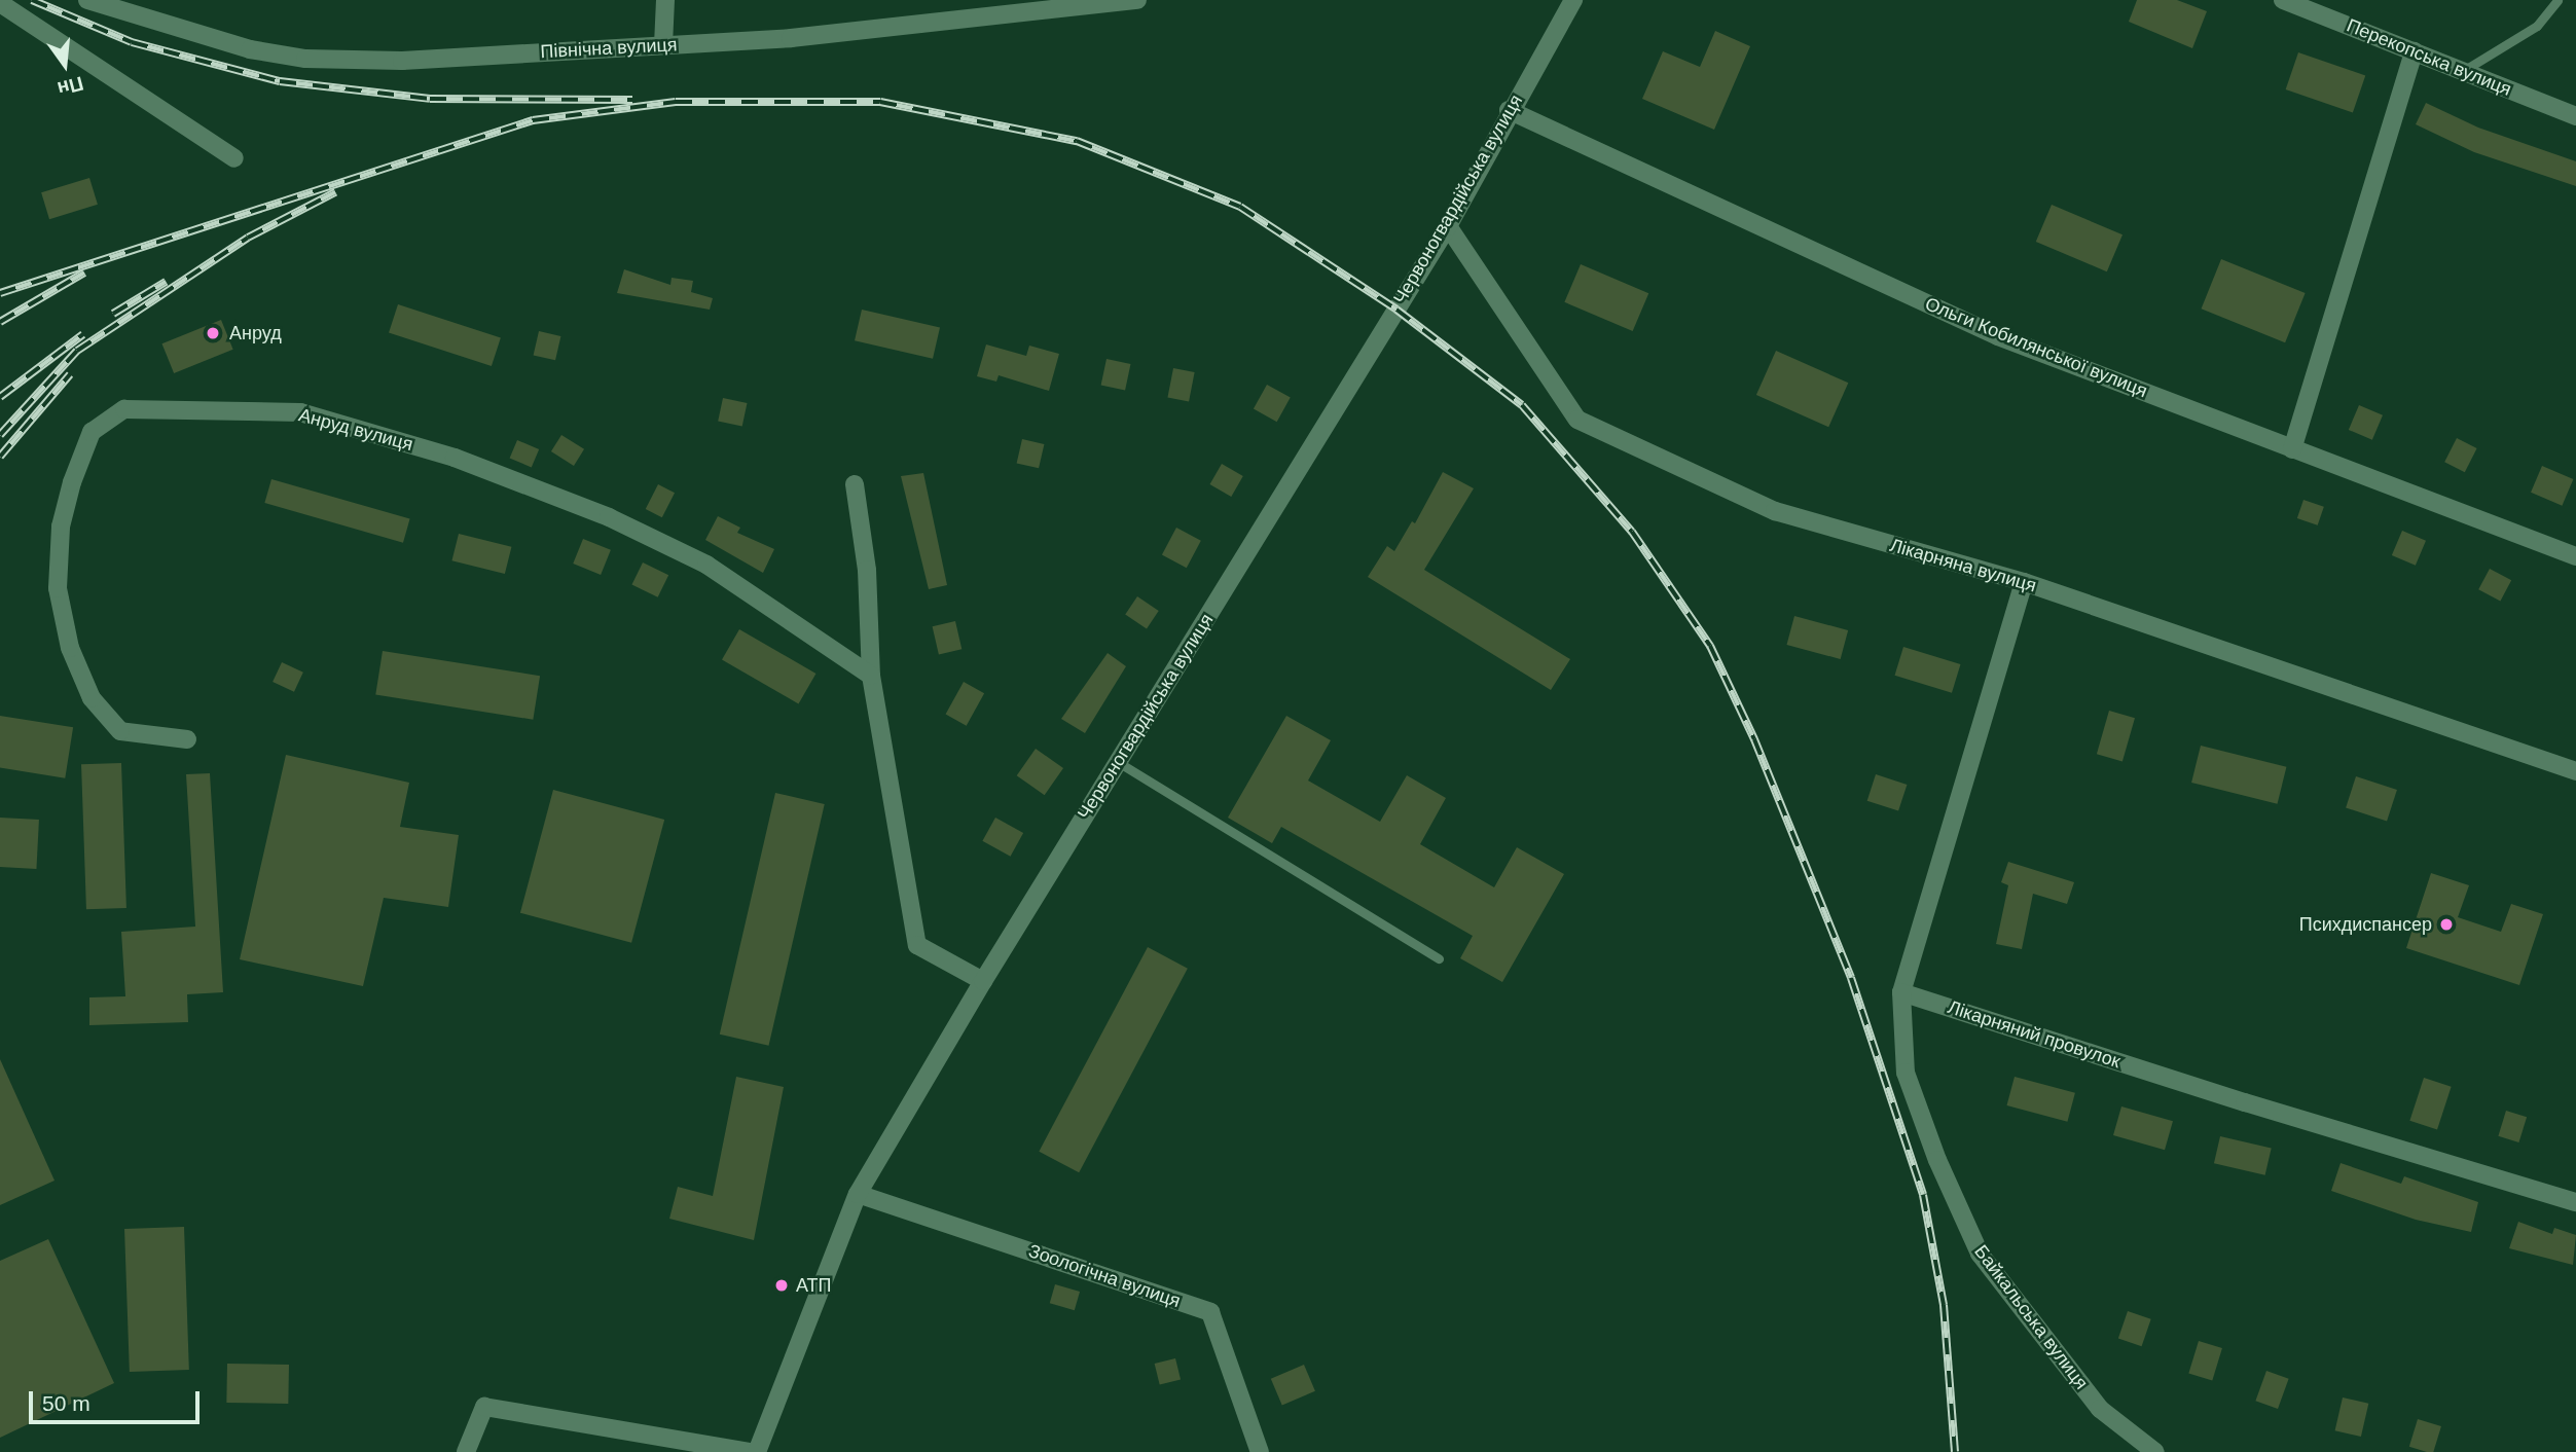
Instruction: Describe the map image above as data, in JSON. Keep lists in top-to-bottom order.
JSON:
{
  "streets": {
    "street": [
      "Північна вулиця",
      "Перекопська вулиця",
      "Червоногвардійська вулиця",
      "Ольги Кобилянської вулиця",
      "Анруд вулиця",
      "Лікарняна вулиця",
      "Лікарняний провулок",
      "Зоологічна вулиця",
      "Байкальська вулиця"
    ]
  },
  "crossings": [
    ["Червоногвардійська вулиця", "Ольги Кобилянської вулиця"],
    ["Червоногвардійська вулиця", "Лікарняна вулиця"],
    ["Червоногвардійська вулиця", "Зоологічна вулиця"],
    ["Лікарняний провулок", "Байкальська вулиця"]
  ],
  "places": ["Анруд", "Психдиспансер", "АТП"],
  "scale_bar": "50 m",
  "north": "bottom"
}
